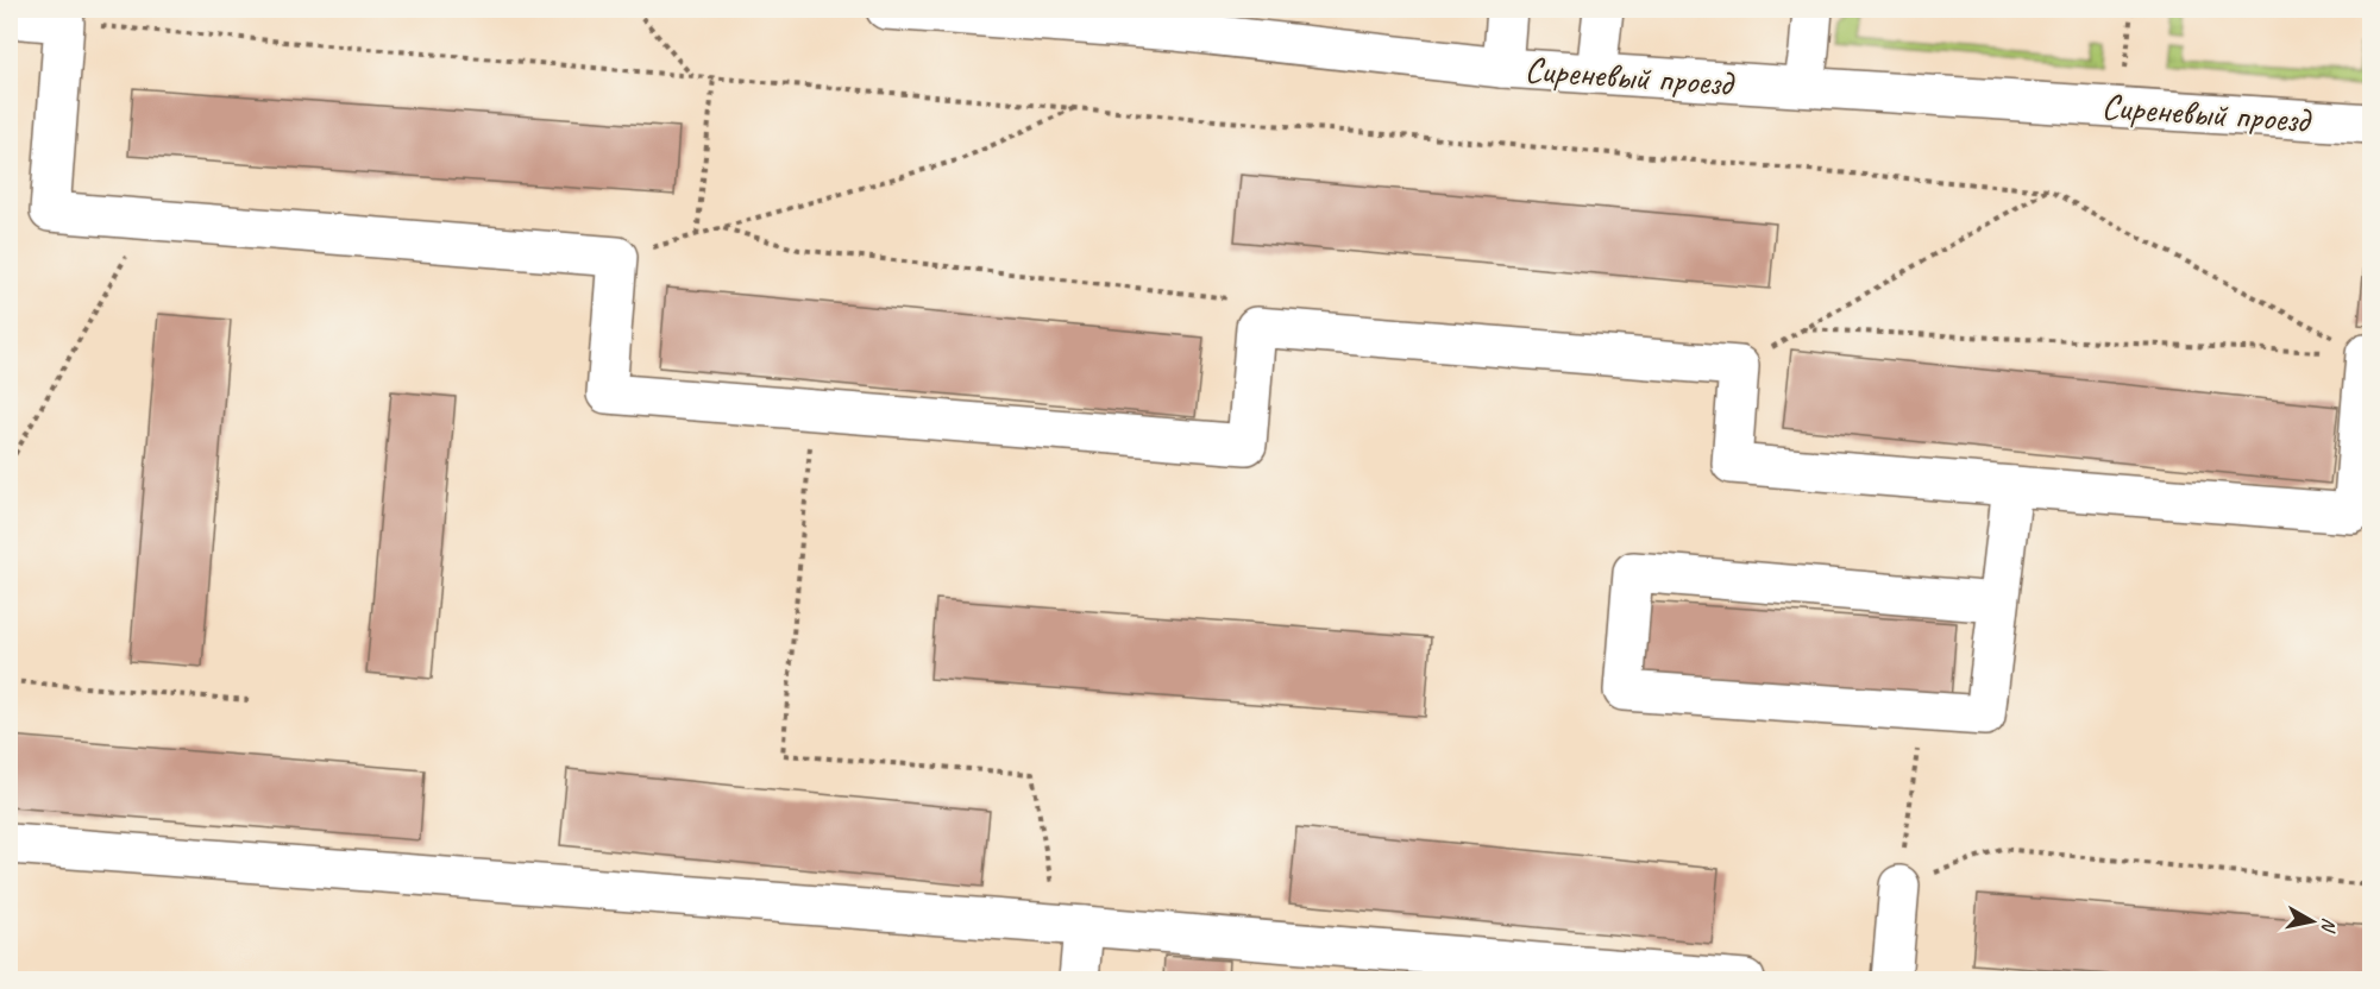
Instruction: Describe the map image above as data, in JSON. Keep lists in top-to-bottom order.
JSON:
{
  "streets": {
    "street": ["Сиреневый проезд"]
  },
  "north": "right"
}
